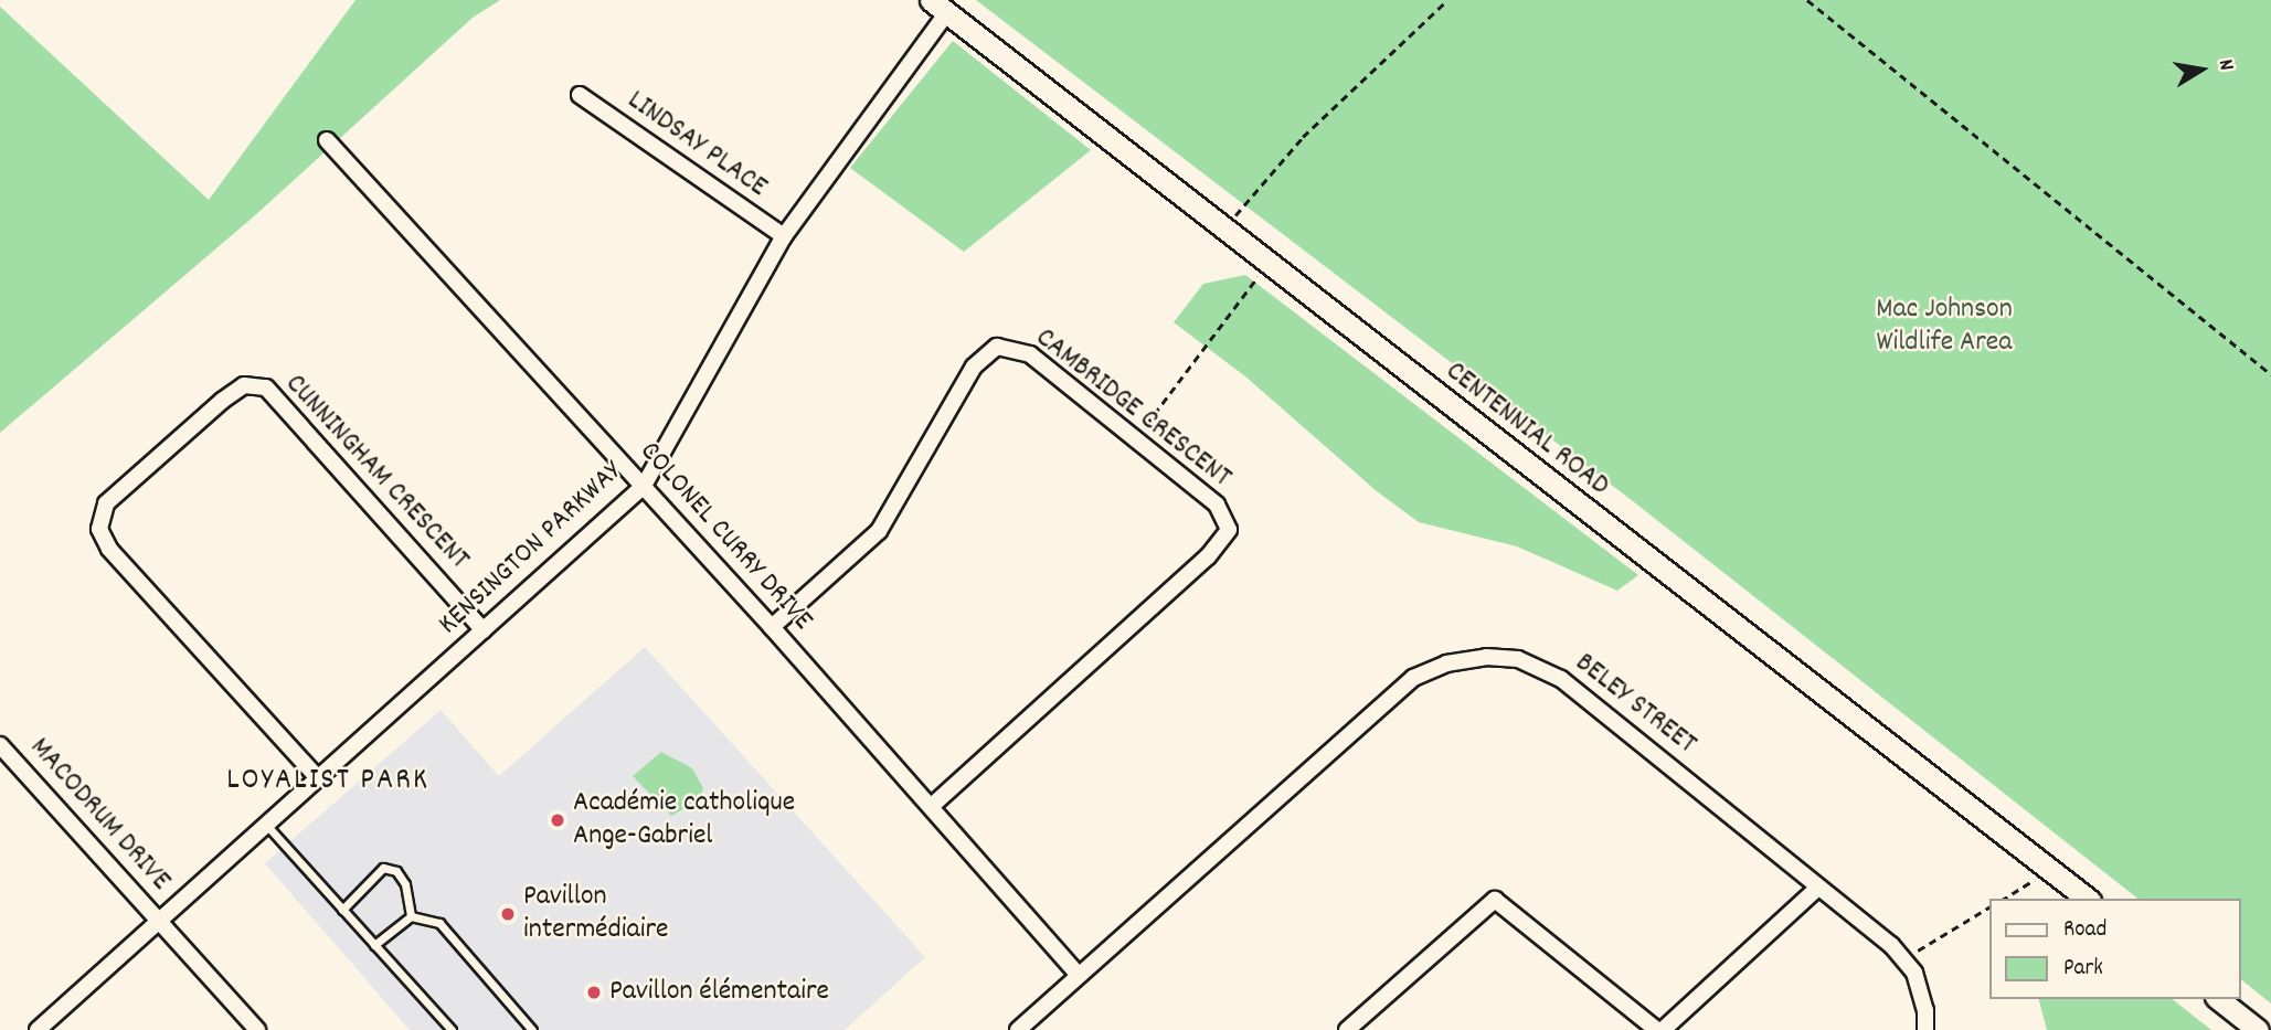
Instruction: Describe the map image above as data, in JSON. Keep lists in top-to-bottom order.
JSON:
{
  "streets": {
    "main road": ["CENTENNIAL ROAD"],
    "street": [
      "LINDSAY PLACE",
      "CAMBRIDGE CRESCENT",
      "CUNNINGHAM CRESCENT",
      "COLONEL CURRY DRIVE",
      "KENSINGTON PARKWAY",
      "BELEY STREET",
      "MACODRUM DRIVE"
    ]
  },
  "crossings": [
    ["LINDSAY PLACE", "KENSINGTON PARKWAY"],
    ["CAMBRIDGE CRESCENT", "COLONEL CURRY DRIVE"],
    ["CENTENNIAL ROAD", "KENSINGTON PARKWAY"],
    ["CUNNINGHAM CRESCENT", "KENSINGTON PARKWAY"],
    ["COLONEL CURRY DRIVE", "KENSINGTON PARKWAY"],
    ["COLONEL CURRY DRIVE", "BELEY STREET"],
    ["KENSINGTON PARKWAY", "MACODRUM DRIVE"]
  ],
  "districts": ["LOYALIST PARK"],
  "parks": ["Mac Johnson Wildlife Area"],
  "places": ["Académie catholique Ange-Gabriel", "Pavillon intermédiaire", "Pavillon élémentaire"],
  "legend": ["Road", "Park"],
  "north": "right"
}
